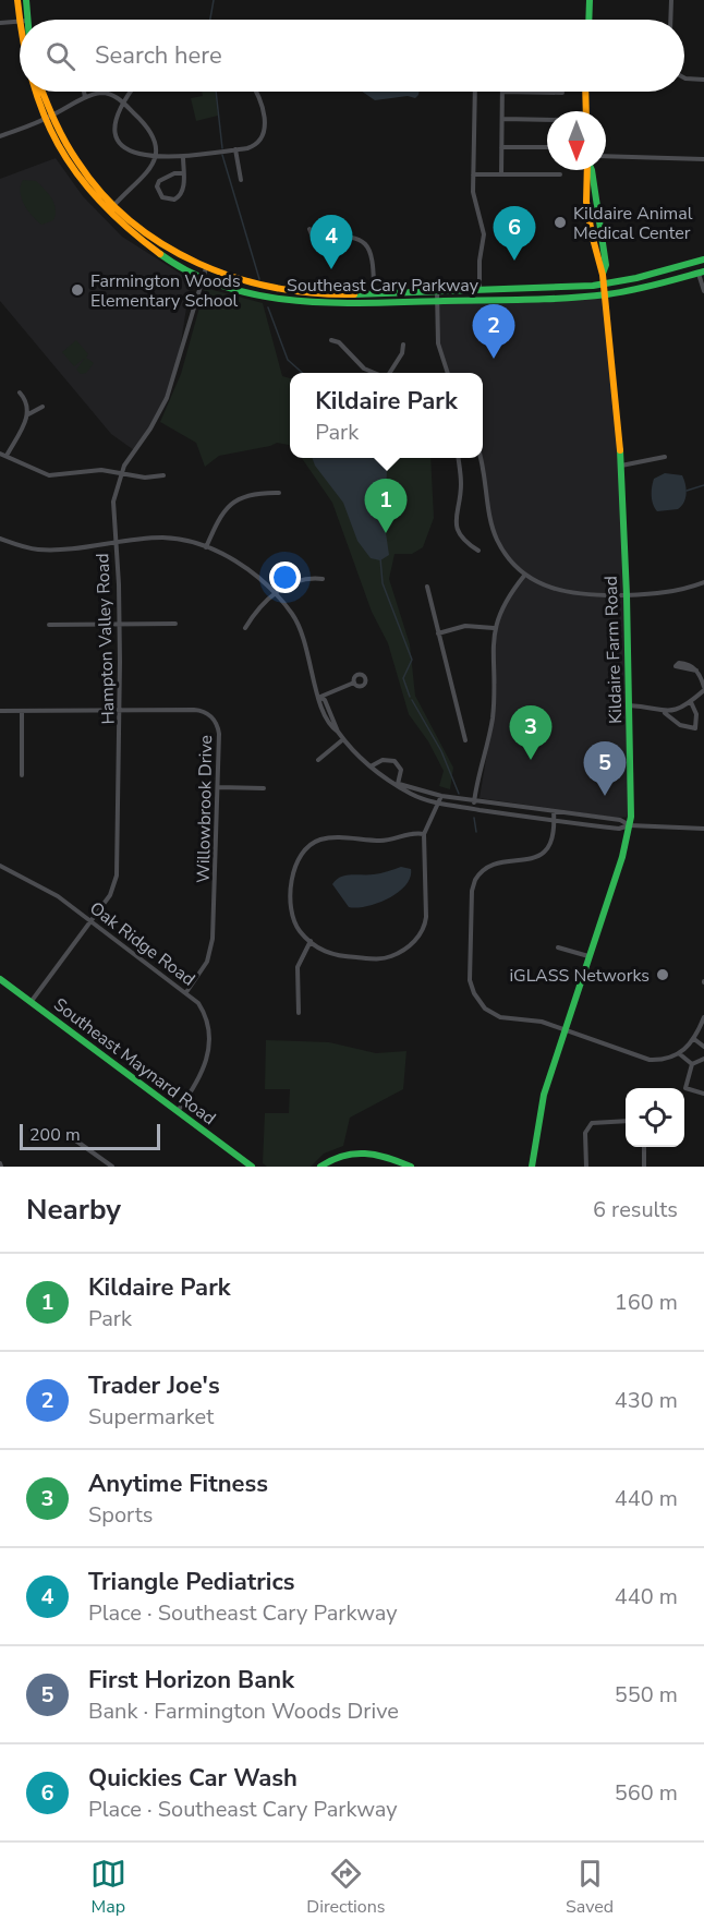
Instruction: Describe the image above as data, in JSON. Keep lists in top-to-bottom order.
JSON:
{
  "streets": {
    "main road": ["Southeast Cary Parkway", "Kildaire Farm Road", "Southeast Maynard Road"],
    "street": ["Hampton Valley Road", "Willowbrook Drive", "Oak Ridge Road"]
  },
  "crossings": [
    ["Southeast Cary Parkway", "Hampton Valley Road"],
    ["Southeast Cary Parkway", "Kildaire Farm Road"],
    ["Hampton Valley Road", "Willowbrook Drive"],
    ["Hampton Valley Road", "Oak Ridge Road"],
    ["Hampton Valley Road", "Southeast Maynard Road"],
    ["Willowbrook Drive", "Oak Ridge Road"],
    ["Oak Ridge Road", "Southeast Maynard Road"]
  ],
  "places": ["Kildaire Animal Medical Center", "Farmington Woods Elementary School", "iGLASS Networks"],
  "scale_bar": "200 m",
  "north": "bottom",
  "page": {
    "search": "Search here",
    "pins": [
      "6",
      "4",
      "2",
      "1",
      "3",
      "5"
    ],
    "popup": ["Kildaire Park", "Park"],
    "scale": "200 m",
    "heading": ["Nearby", "6 results"],
    "list": [
      {
        "mark": "1",
        "name": "Kildaire Park",
        "note": "Park",
        "value": "160 m"
      },
      {
        "mark": "2",
        "name": "Trader Joe's",
        "note": "Supermarket",
        "value": "430 m"
      },
      {
        "mark": "3",
        "name": "Anytime Fitness",
        "note": "Sports",
        "value": "440 m"
      },
      {
        "mark": "4",
        "name": "Triangle Pediatrics",
        "note": "Place · Southeast Cary Parkway",
        "value": "440 m"
      },
      {
        "mark": "5",
        "name": "First Horizon Bank",
        "note": "Bank · Farmington Woods Drive",
        "value": "550 m"
      },
      {
        "mark": "6",
        "name": "Quickies Car Wash",
        "note": "Place · Southeast Cary Parkway",
        "value": "560 m"
      }
    ],
    "nav": ["Map", "Directions", "Saved"]
  }
}
